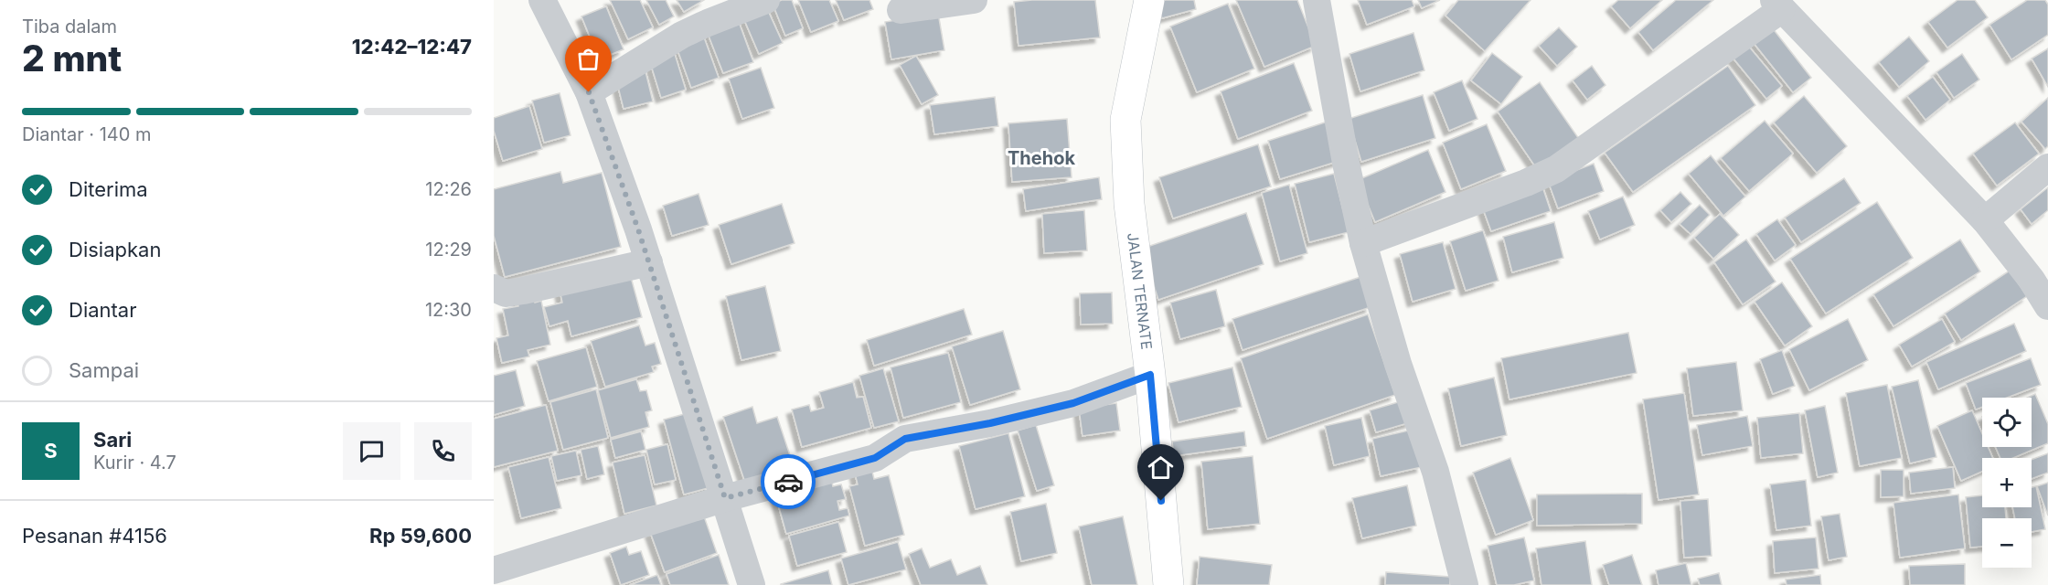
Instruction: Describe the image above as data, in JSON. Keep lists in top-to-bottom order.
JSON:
{
  "streets": {
    "street": ["JALAN TERNATE"]
  },
  "districts": ["Thehok"],
  "page": {
    "heading": ["2 mnt", "Tiba dalam", "12:42–12:47"],
    "panel": [
      "Sari",
      "Kurir · 4.7",
      "Pesanan #4156",
      "Rp 59,600"
    ],
    "bar": "Diantar · 140 m",
    "list": [
      ["Diterima", "12:26"],
      ["Disiapkan", "12:29"],
      ["Diantar", "12:30"],
      "Sampai"
    ],
    "map_buttons": ["+", "−"],
    "round": "S"
  }
}
